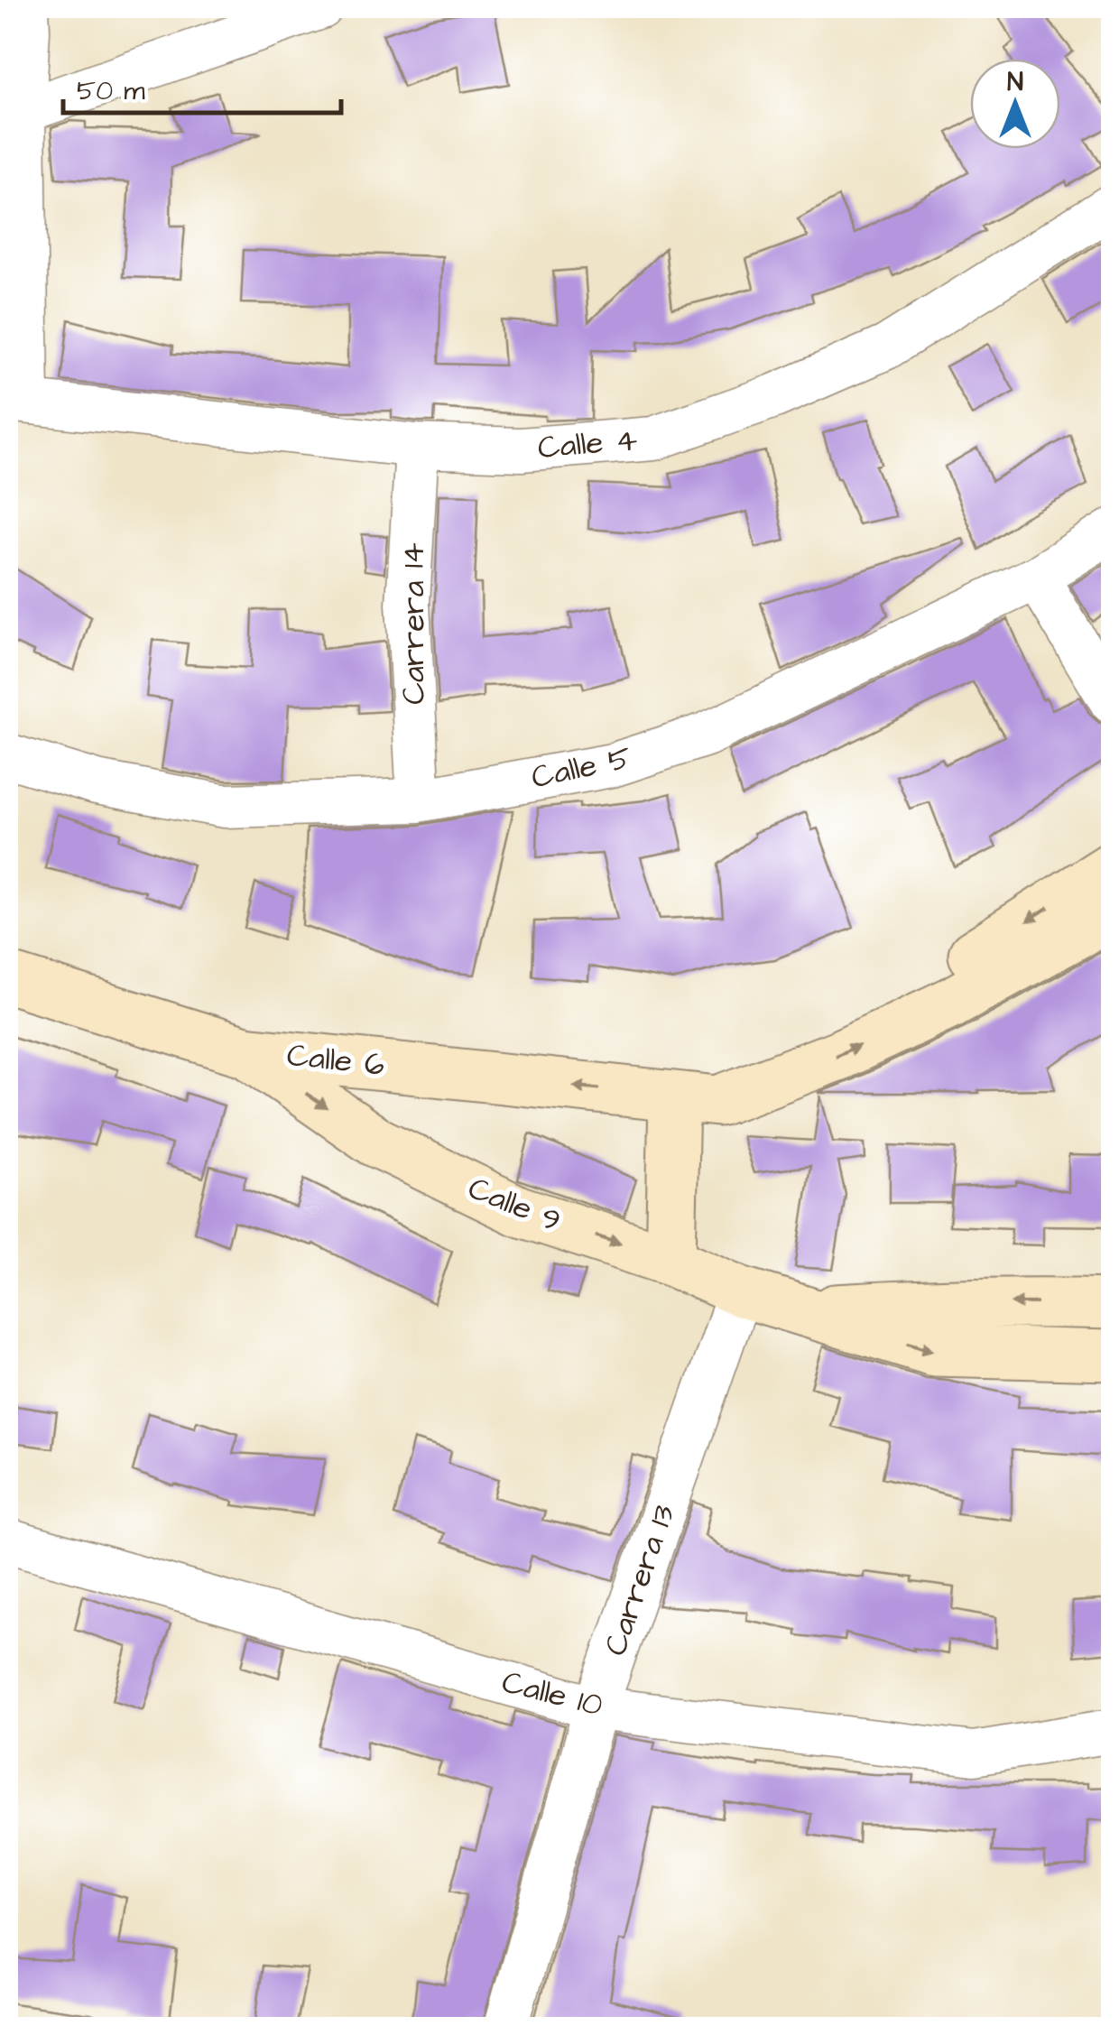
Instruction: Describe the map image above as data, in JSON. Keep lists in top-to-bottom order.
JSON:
{
  "streets": {
    "street": [
      "Calle 4",
      "Carrera 14",
      "Calle 5",
      "Calle 6",
      "Calle 9",
      "Carrera 13",
      "Calle 10"
    ]
  },
  "crossings": [
    ["Calle 4", "Carrera 14"],
    ["Carrera 14", "Calle 5"],
    ["Calle 6", "Calle 9"],
    ["Calle 9", "Carrera 13"],
    ["Carrera 13", "Calle 10"]
  ],
  "scale_bar": "50 m",
  "north": "top"
}
